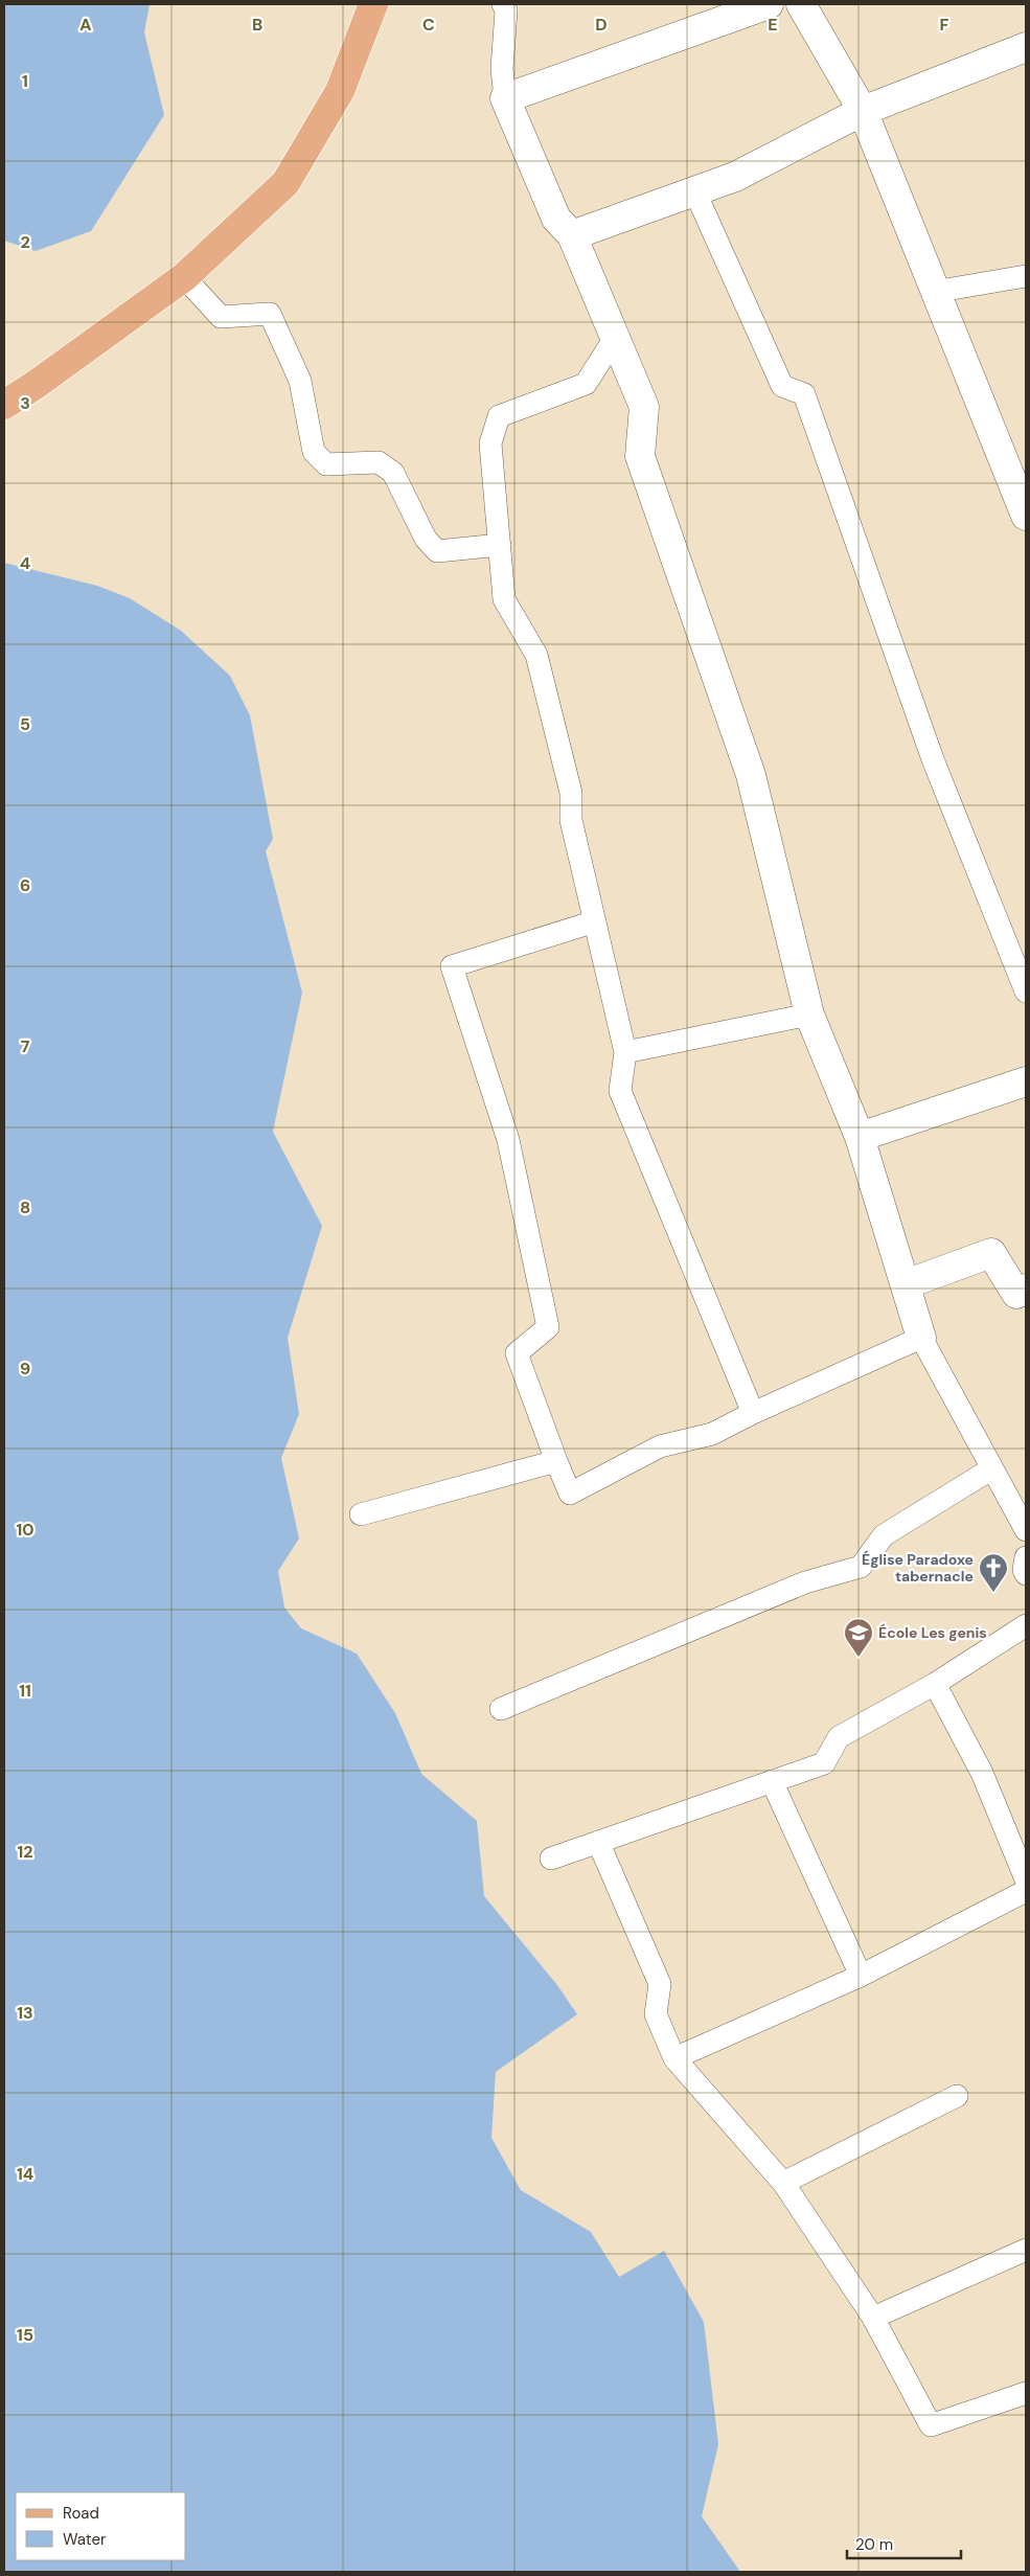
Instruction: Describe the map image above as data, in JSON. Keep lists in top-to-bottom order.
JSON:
{
  "places": {
    "church": ["Église Paradoxe tabernacle"],
    "school or university": ["École Les genis"]
  },
  "legend": ["Road", "Water"],
  "scale_bar": "20 m",
  "grid": {
    "columns": [
      "A",
      "B",
      "C",
      "D",
      "E",
      "F"
    ],
    "rows": [
      "1",
      "2",
      "3",
      "4",
      "5",
      "6",
      "7",
      "8",
      "9",
      "10",
      "11",
      "12",
      "13",
      "14",
      "15"
    ]
  }
}
